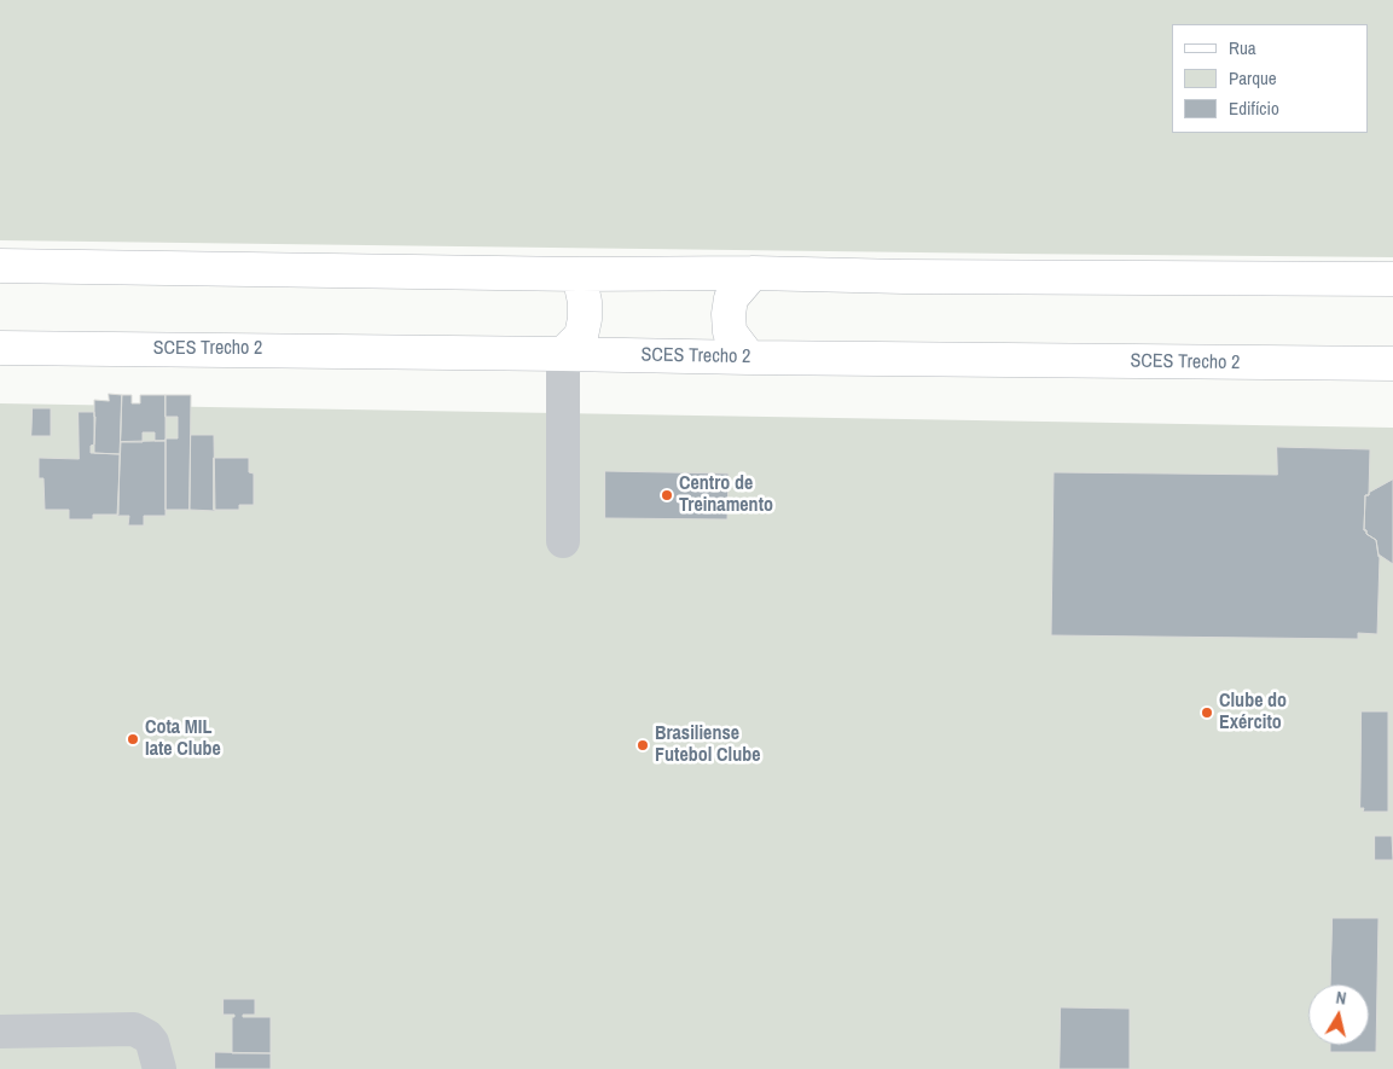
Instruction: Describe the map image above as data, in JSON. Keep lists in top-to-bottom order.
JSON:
{
  "streets": {
    "main road": ["SCES Trecho 2"]
  },
  "places": [
    "Centro de Treinamento",
    "Clube do Exército",
    "Cota MIL Iate Clube",
    "Brasiliense Futebol Clube"
  ],
  "legend": ["Rua", "Parque", "Edifício"],
  "north": "top"
}
